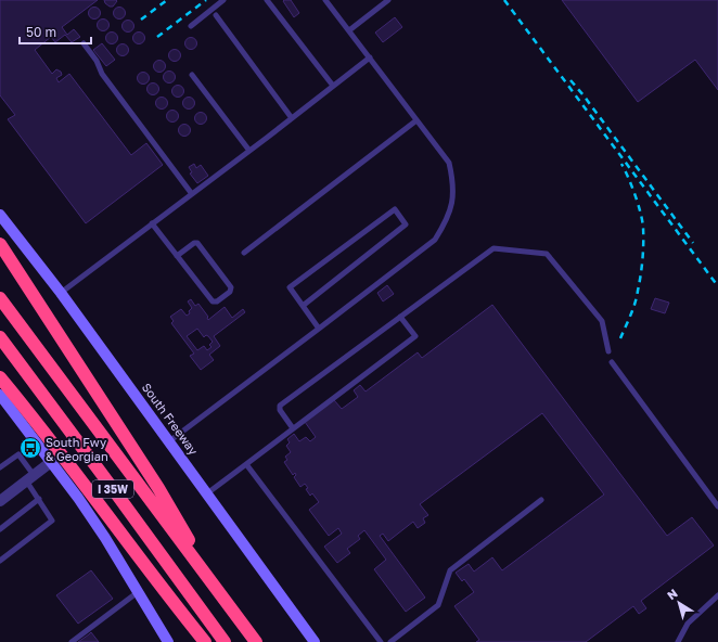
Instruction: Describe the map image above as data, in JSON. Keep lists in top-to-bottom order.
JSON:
{
  "streets": {
    "highway": ["I 35W"],
    "main road": ["South Freeway"]
  },
  "places": {
    "bus stop": ["South Fwy & Georgian"]
  },
  "scale_bar": "50 m",
  "north": "top left"
}
